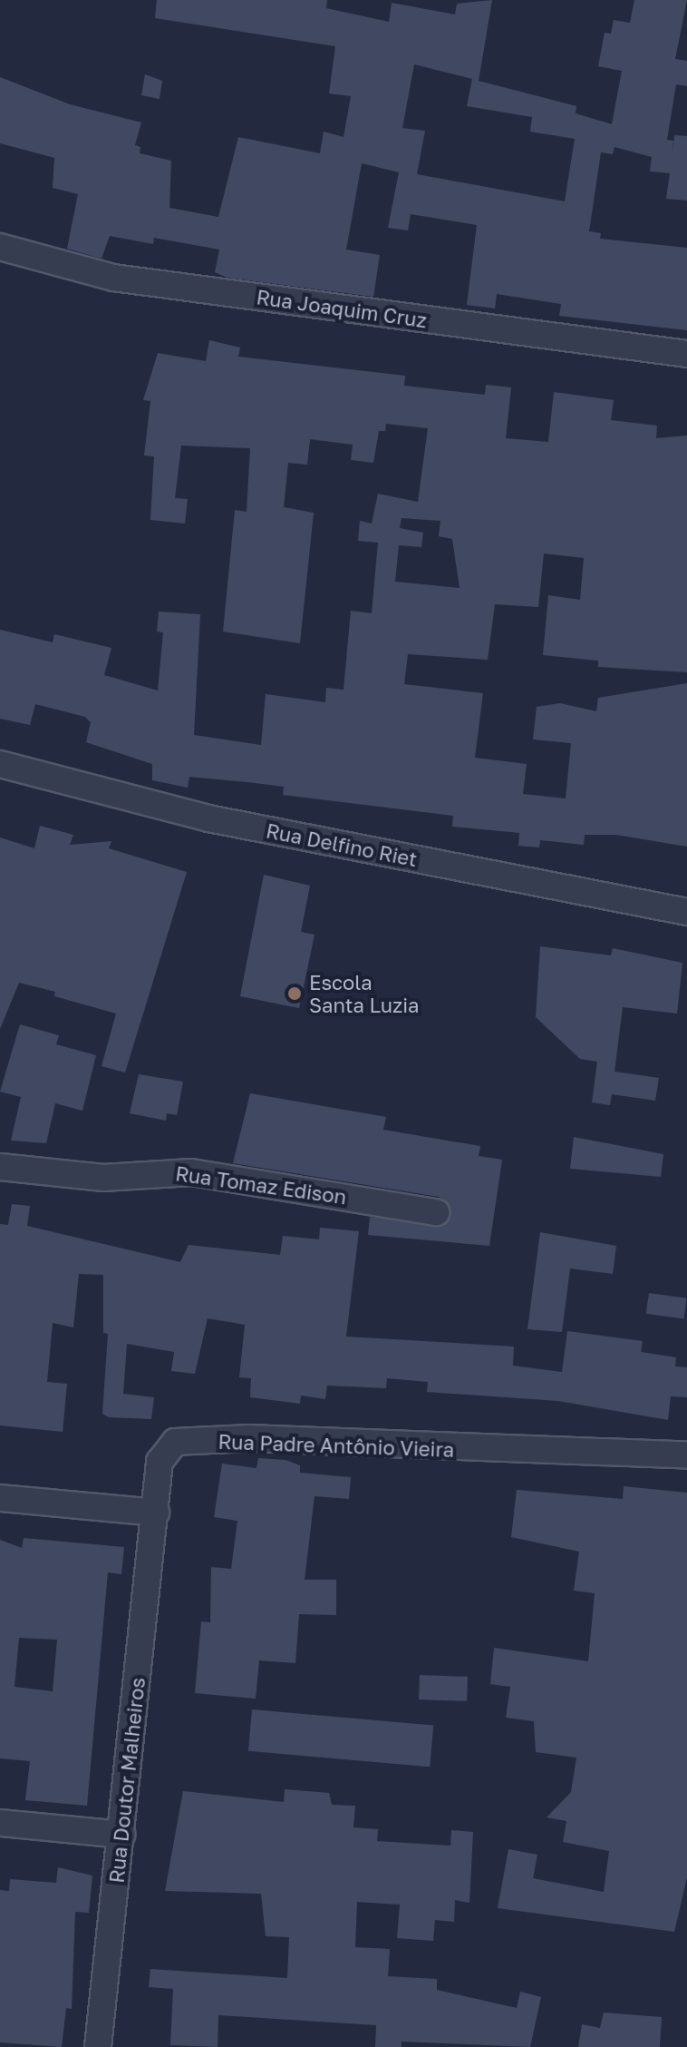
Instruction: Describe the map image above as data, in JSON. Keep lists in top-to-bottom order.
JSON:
{
  "streets": {
    "street": [
      "Rua Joaquim Cruz",
      "Rua Delfino Riet",
      "Rua Tomaz Edison",
      "Rua Padre Antônio Vieira",
      "Rua Doutor Malheiros"
    ]
  },
  "crossings": [
    ["Rua Padre Antônio Vieira", "Rua Doutor Malheiros"]
  ],
  "places": ["Escola Santa Luzia"]
}
